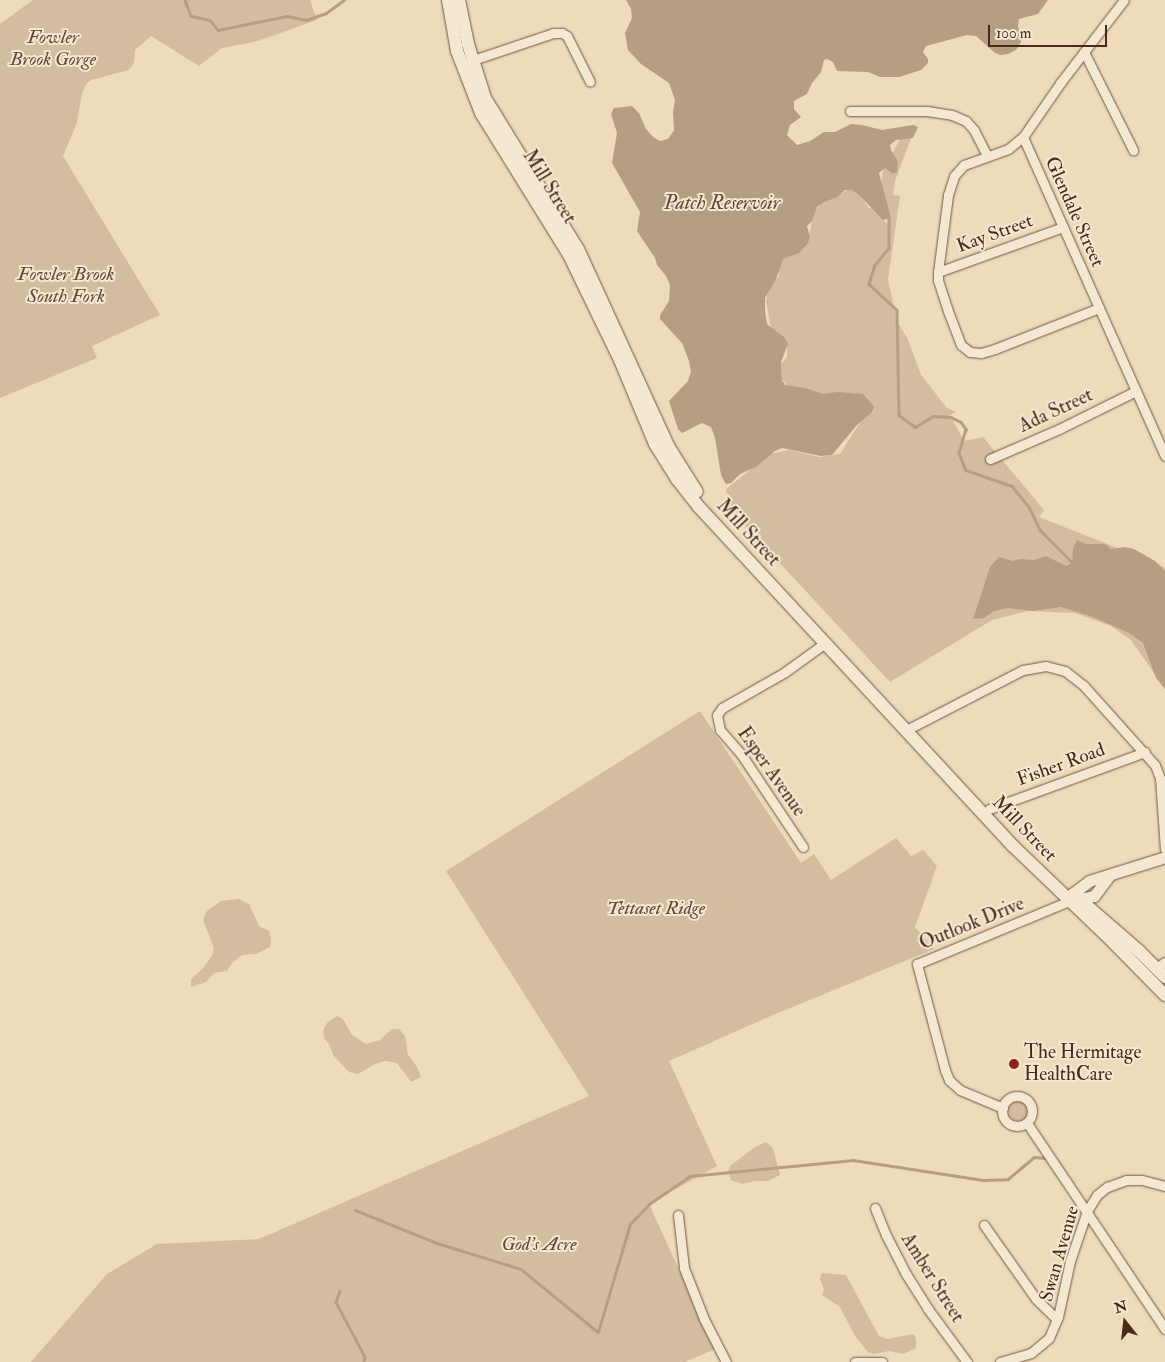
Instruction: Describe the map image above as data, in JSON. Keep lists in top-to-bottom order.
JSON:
{
  "streets": {
    "main road": ["Mill Street"],
    "street": [
      "Glendale Street",
      "Kay Street",
      "Ada Street",
      "Fisher Road",
      "Esper Avenue",
      "Outlook Drive",
      "Swan Avenue",
      "Amber Street"
    ]
  },
  "crossings": [
    ["Mill Street", "Fisher Road"],
    ["Mill Street", "Esper Avenue"],
    ["Mill Street", "Outlook Drive"],
    ["Glendale Street", "Kay Street"],
    ["Glendale Street", "Ada Street"]
  ],
  "water": ["Patch Reservoir"],
  "parks": [
    "Fowler Brook Gorge",
    "Fowler Brook South Fork",
    "Tettaset Ridge",
    "God's Acre"
  ],
  "places": ["The Hermitage HealthCare"],
  "scale_bar": "100 m",
  "north": "top"
}
